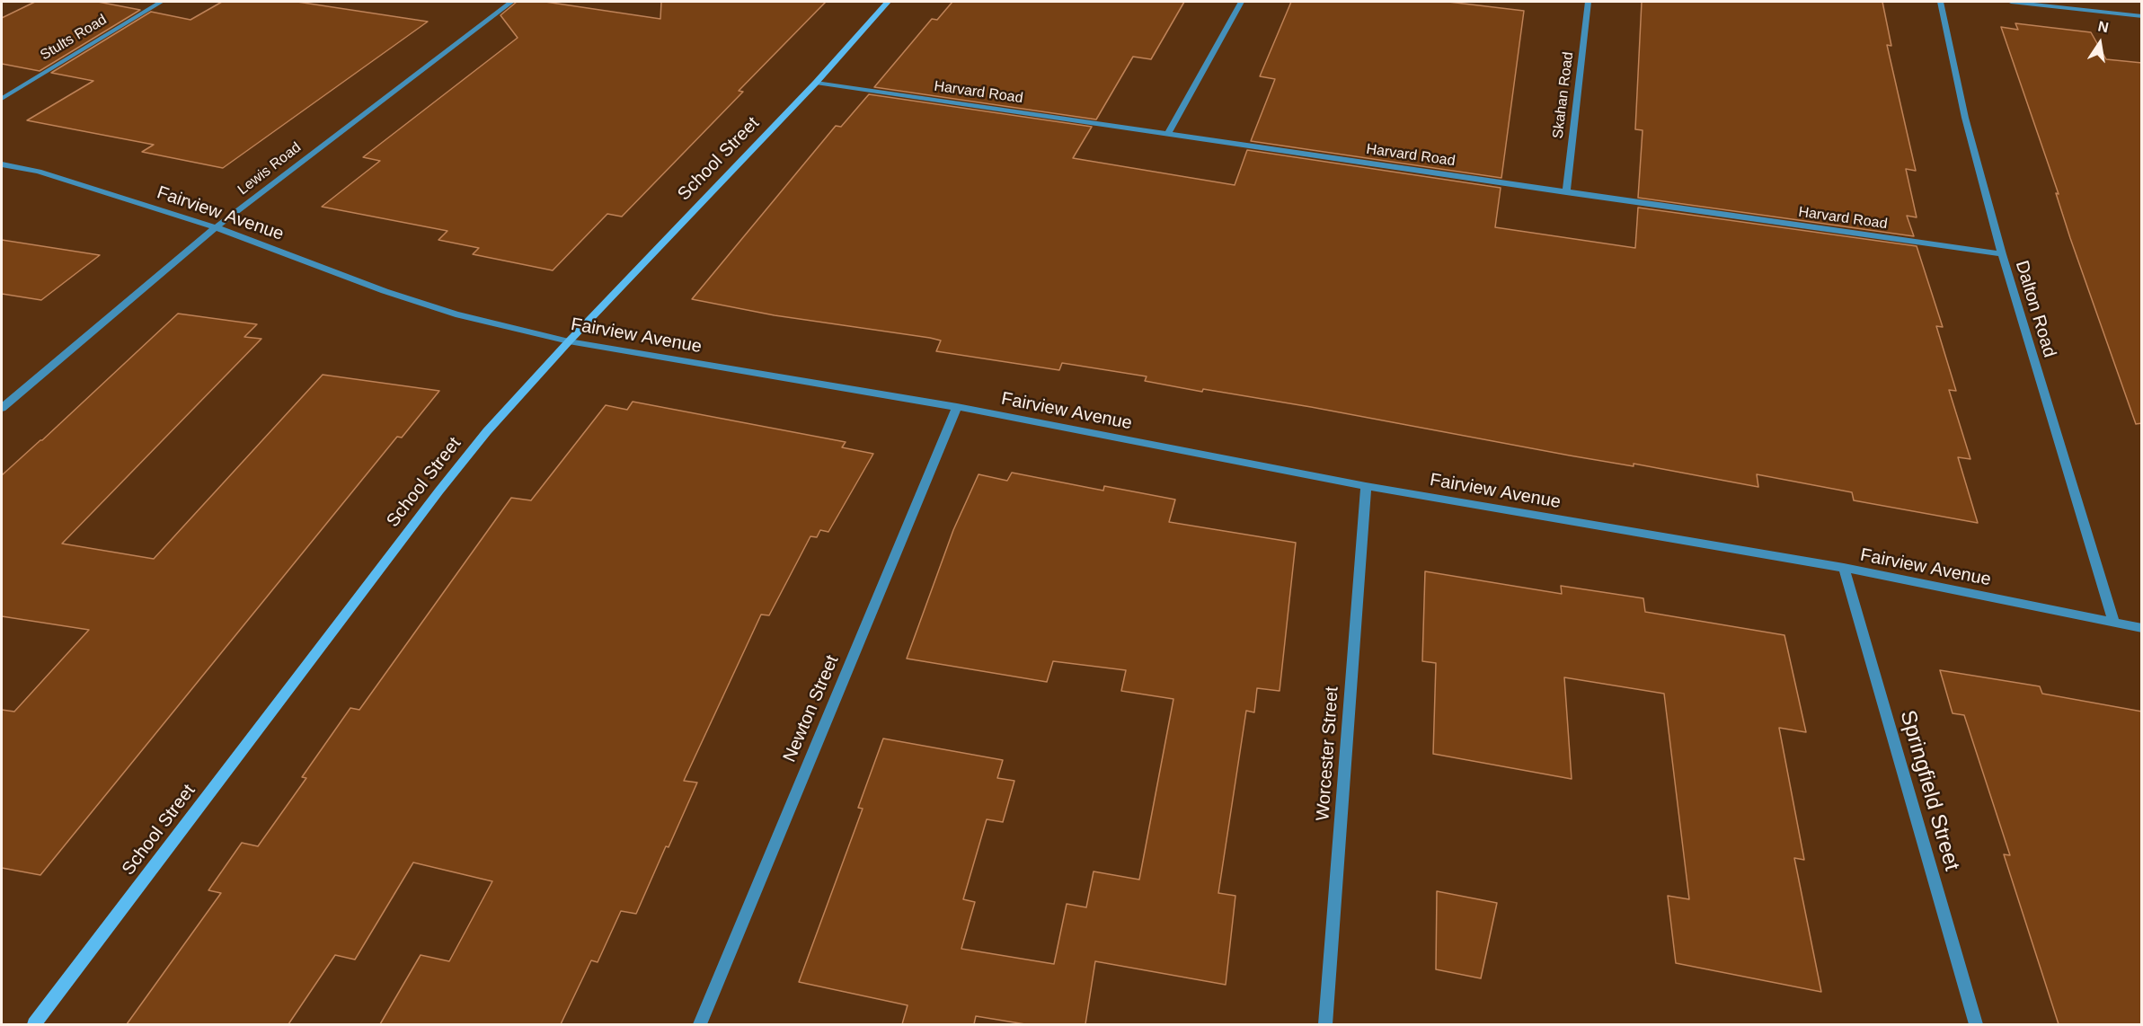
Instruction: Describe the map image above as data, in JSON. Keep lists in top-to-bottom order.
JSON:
{
  "streets": {
    "street": [
      "Stults Road",
      "Harvard Road",
      "Skahan Road",
      "School Street",
      "Lewis Road",
      "Fairview Avenue",
      "Dalton Road",
      "Newton Street",
      "Worcester Street",
      "Springfield Street"
    ]
  },
  "crossings": [
    ["Harvard Road", "Skahan Road"],
    ["Harvard Road", "School Street"],
    ["Harvard Road", "Dalton Road"],
    ["School Street", "Fairview Avenue"],
    ["Lewis Road", "Fairview Avenue"],
    ["Fairview Avenue", "Dalton Road"],
    ["Fairview Avenue", "Newton Street"],
    ["Fairview Avenue", "Worcester Street"],
    ["Fairview Avenue", "Springfield Street"]
  ],
  "north": "top"
}
